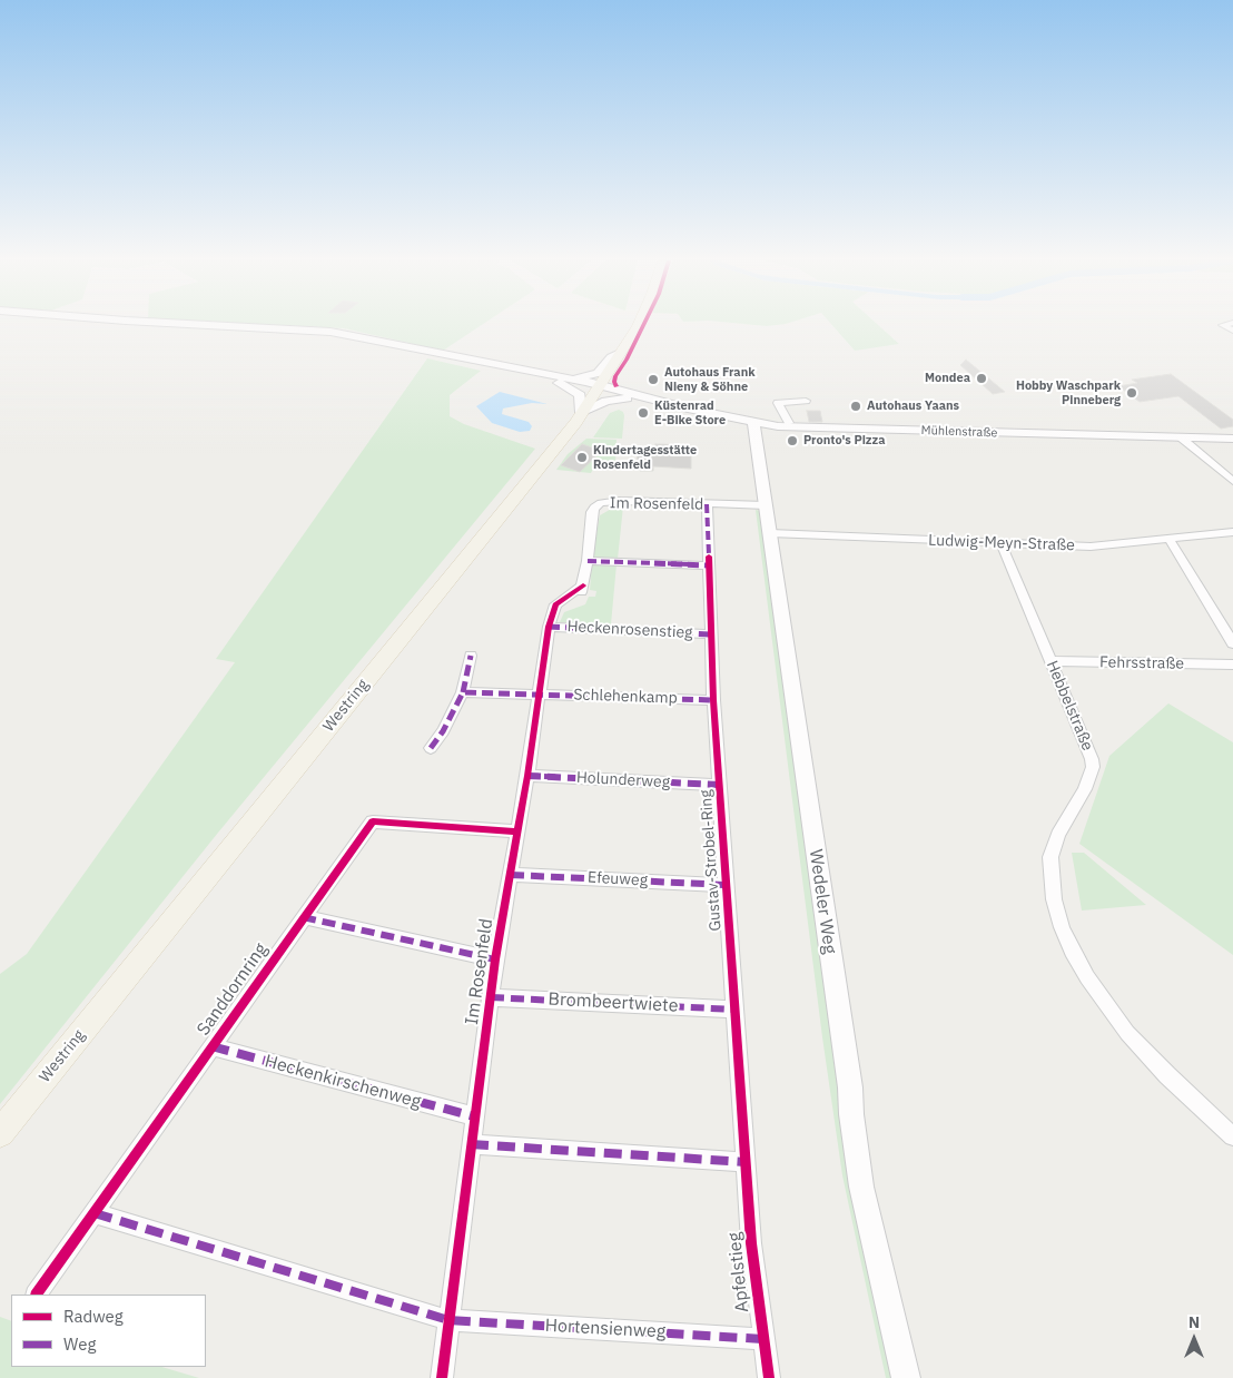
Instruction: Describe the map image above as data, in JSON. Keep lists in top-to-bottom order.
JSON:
{
  "streets": {
    "main road": ["Mühlenstraße", "Westring", "Wedeler Weg"],
    "street": [
      "Im Rosenfeld",
      "Ludwig-Meyn-Straße",
      "Heckenrosenstieg",
      "Fehrsstraße",
      "Schlehenkamp",
      "Hebbelstraße",
      "Holunderweg",
      "Gustav-Strobel-Ring",
      "Efeuweg",
      "Sanddornring",
      "Brombeertwiete",
      "Heckenkirschenweg",
      "Apfelstieg",
      "Hortensienweg"
    ]
  },
  "crossings": [
    ["Mühlenstraße", "Westring"],
    ["Mühlenstraße", "Wedeler Weg"],
    ["Im Rosenfeld", "Heckenrosenstieg"],
    ["Im Rosenfeld", "Schlehenkamp"],
    ["Im Rosenfeld", "Holunderweg"],
    ["Im Rosenfeld", "Gustav-Strobel-Ring"],
    ["Im Rosenfeld", "Efeuweg"],
    ["Im Rosenfeld", "Wedeler Weg"],
    ["Im Rosenfeld", "Sanddornring"],
    ["Im Rosenfeld", "Brombeertwiete"],
    ["Im Rosenfeld", "Heckenkirschenweg"],
    ["Im Rosenfeld", "Hortensienweg"],
    ["Ludwig-Meyn-Straße", "Hebbelstraße"],
    ["Ludwig-Meyn-Straße", "Wedeler Weg"],
    ["Heckenrosenstieg", "Gustav-Strobel-Ring"],
    ["Fehrsstraße", "Hebbelstraße"],
    ["Schlehenkamp", "Gustav-Strobel-Ring"],
    ["Holunderweg", "Gustav-Strobel-Ring"],
    ["Gustav-Strobel-Ring", "Efeuweg"],
    ["Gustav-Strobel-Ring", "Brombeertwiete"],
    ["Gustav-Strobel-Ring", "Apfelstieg"],
    ["Sanddornring", "Heckenkirschenweg"],
    ["Apfelstieg", "Hortensienweg"]
  ],
  "places": [
    "Mondea",
    "Autohaus Frank Nieny & Söhne",
    "Hobby Waschpark Pinneberg",
    "Autohaus Yaans",
    "Küstenrad E-Bike Store",
    "Pronto's Pizza",
    "Kindertagesstätte Rosenfeld"
  ],
  "legend": ["Radweg", "Weg"],
  "north": "top"
}
